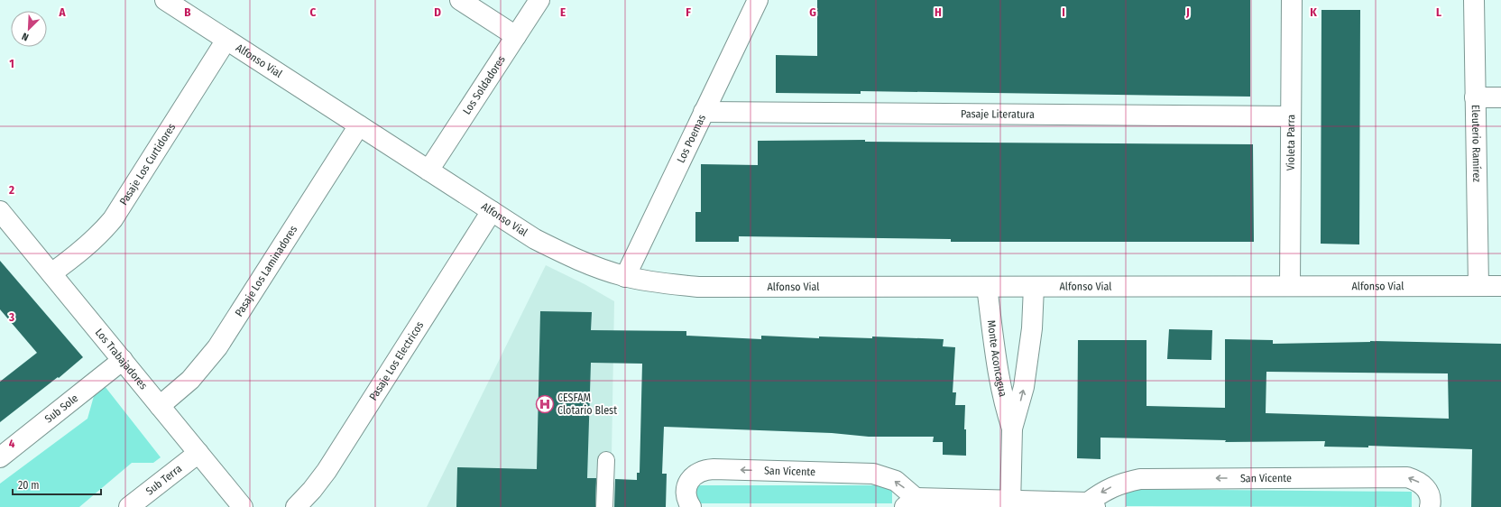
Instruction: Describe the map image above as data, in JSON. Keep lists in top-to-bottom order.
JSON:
{
  "streets": {
    "street": [
      "Alfonso Vial",
      "Los Soldadores",
      "Pasaje Literatura",
      "Los Poemas",
      "Violeta Parra",
      "Eleuterio Ramírez",
      "Pasaje Los Curtidores",
      "Pasaje Los Laminadores",
      "Monte Aconcagua",
      "Los Trabajadores",
      "Pasaje Los Electricos",
      "Sub Sole",
      "San Vicente",
      "Sub Terra"
    ]
  },
  "crossings": [
    ["Alfonso Vial", "Los Soldadores"],
    ["Alfonso Vial", "Los Poemas"],
    ["Alfonso Vial", "Violeta Parra"],
    ["Alfonso Vial", "Eleuterio Ramírez"],
    ["Alfonso Vial", "Pasaje Los Curtidores"],
    ["Alfonso Vial", "Pasaje Los Laminadores"],
    ["Alfonso Vial", "Monte Aconcagua"],
    ["Alfonso Vial", "Pasaje Los Electricos"],
    ["Pasaje Literatura", "Los Poemas"],
    ["Pasaje Literatura", "Violeta Parra"],
    ["Pasaje Los Curtidores", "Los Trabajadores"],
    ["Pasaje Los Laminadores", "Los Trabajadores"],
    ["Monte Aconcagua", "San Vicente"],
    ["Los Trabajadores", "Sub Sole"],
    ["Los Trabajadores", "Sub Terra"]
  ],
  "one_way": ["San Vicente"],
  "places": {
    "hospital": ["CESFAM Clotario Blest"]
  },
  "scale_bar": "20 m",
  "north": "bottom left",
  "grid": {
    "columns": [
      "A",
      "B",
      "C",
      "D",
      "E",
      "F",
      "G",
      "H",
      "I",
      "J",
      "K",
      "L"
    ],
    "rows": [
      "1",
      "2",
      "3",
      "4"
    ]
  }
}
